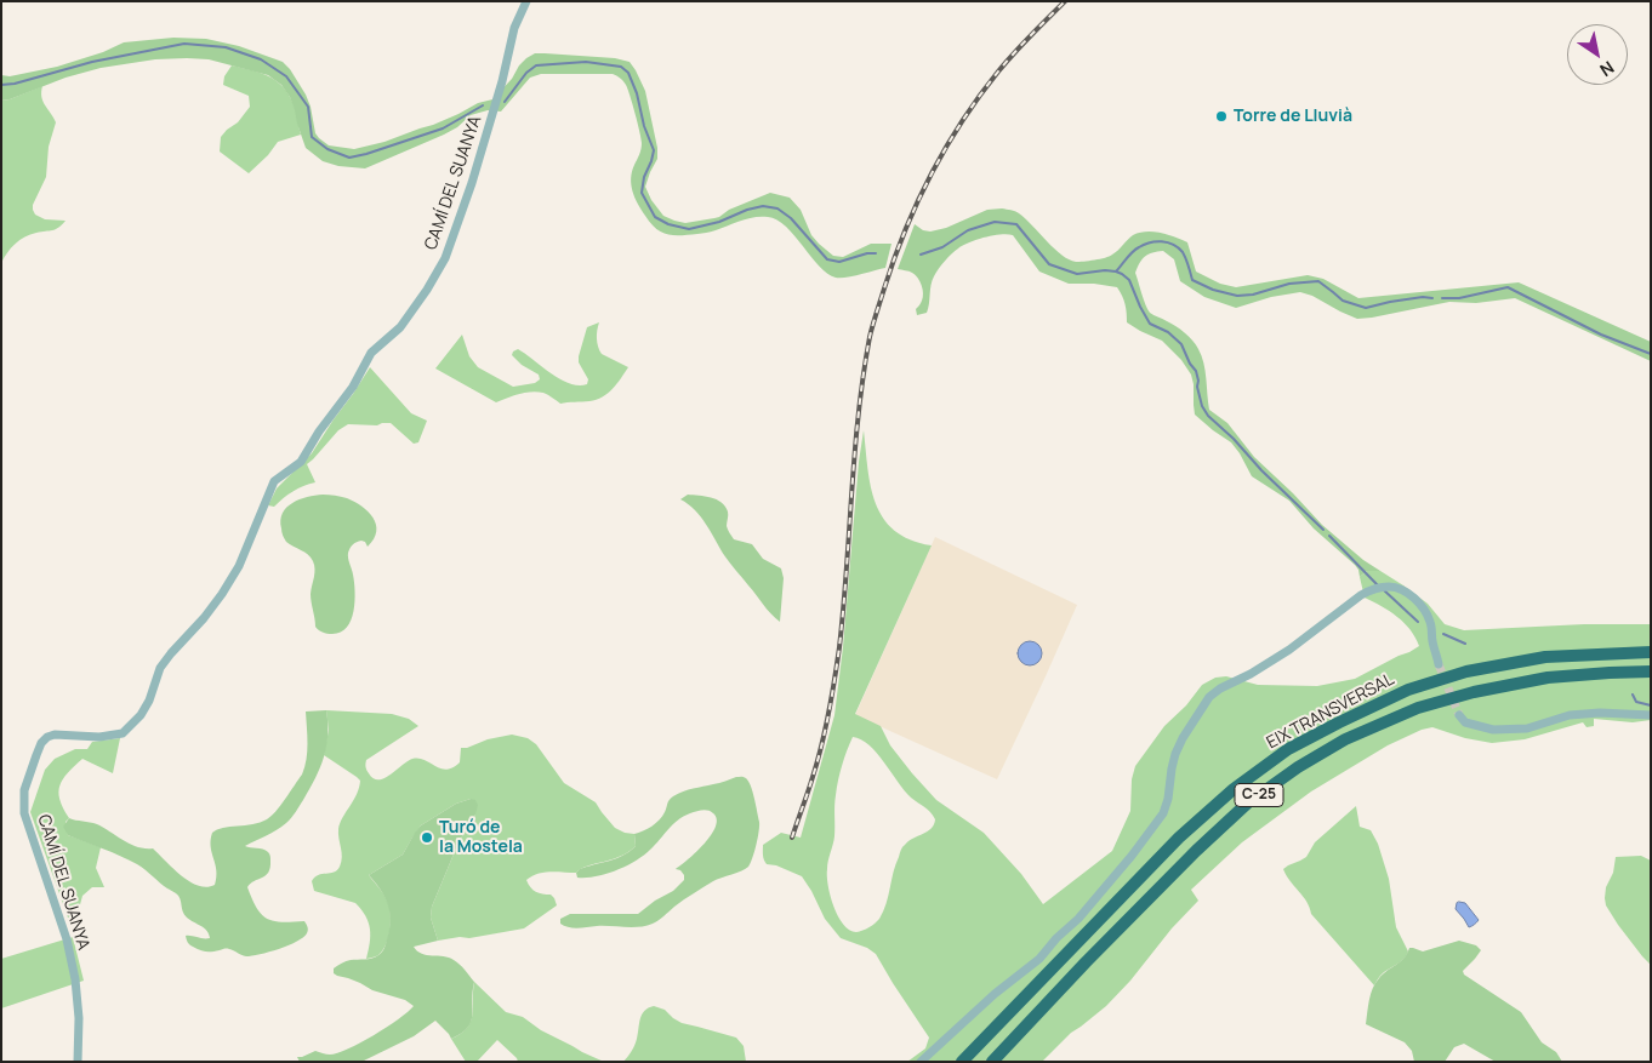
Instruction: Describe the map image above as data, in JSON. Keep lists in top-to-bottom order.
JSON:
{
  "streets": {
    "highway": ["EIX TRANSVERSAL", "C-25"],
    "street": ["CAMÍ DEL SUANYA"]
  },
  "places": ["Torre de Lluvià", "Turó de la Mostela"],
  "north": "bottom right"
}
